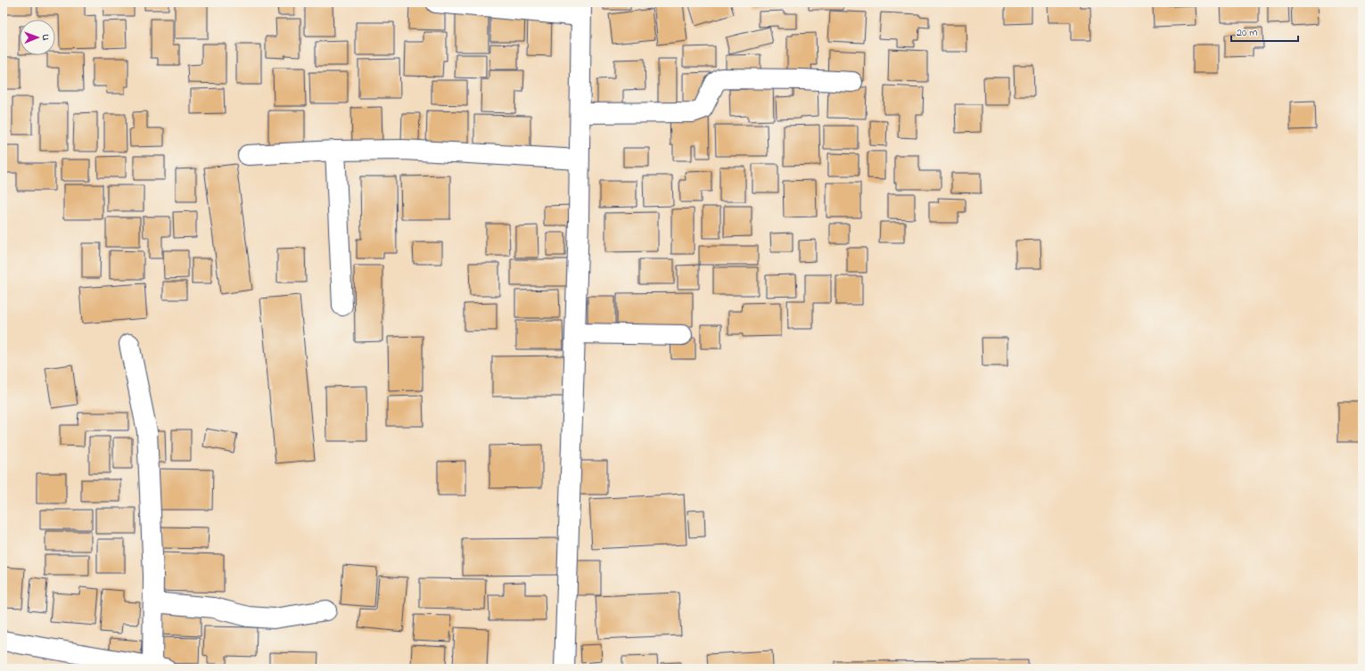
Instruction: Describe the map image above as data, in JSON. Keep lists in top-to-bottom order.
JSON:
{
  "scale_bar": "20 m",
  "north": "right"
}
